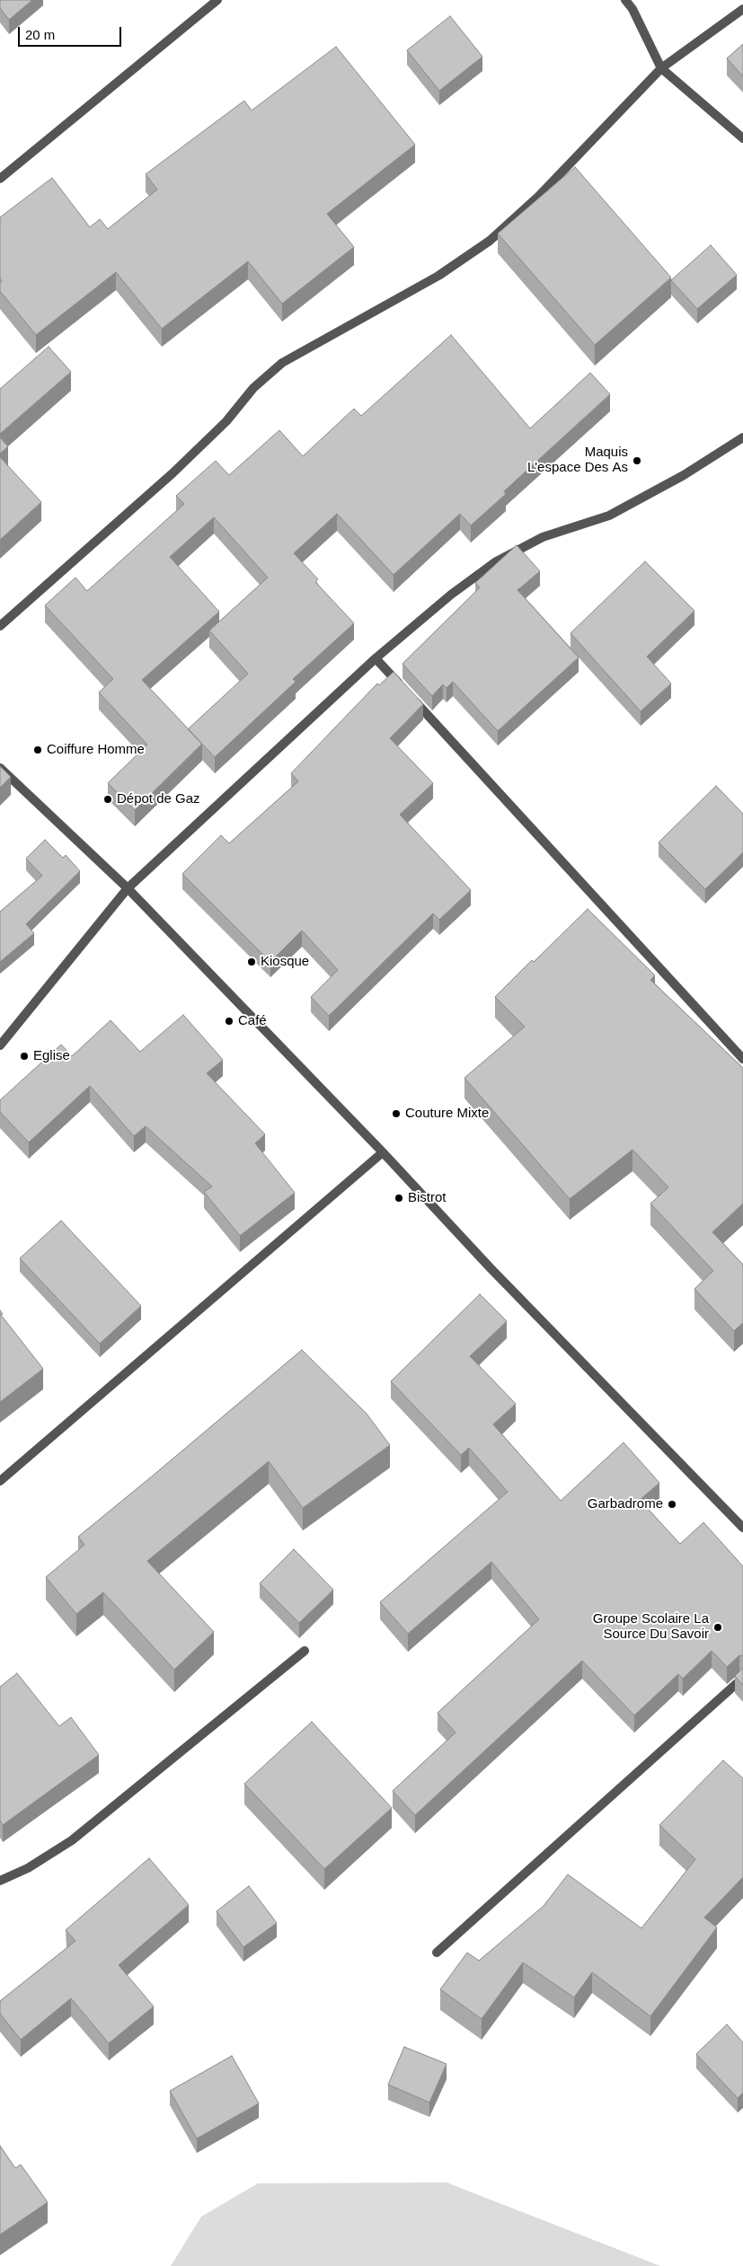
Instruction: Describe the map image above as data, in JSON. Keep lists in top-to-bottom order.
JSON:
{
  "places": [
    "Maquis L'espace Des As",
    "Coiffure Homme",
    "Dépot de Gaz",
    "Kiosque",
    "Café",
    "Eglise",
    "Couture Mixte",
    "Bistrot",
    "Garbadrome",
    "Groupe Scolaire La Source Du Savoir"
  ],
  "scale_bar": "20 m"
}
